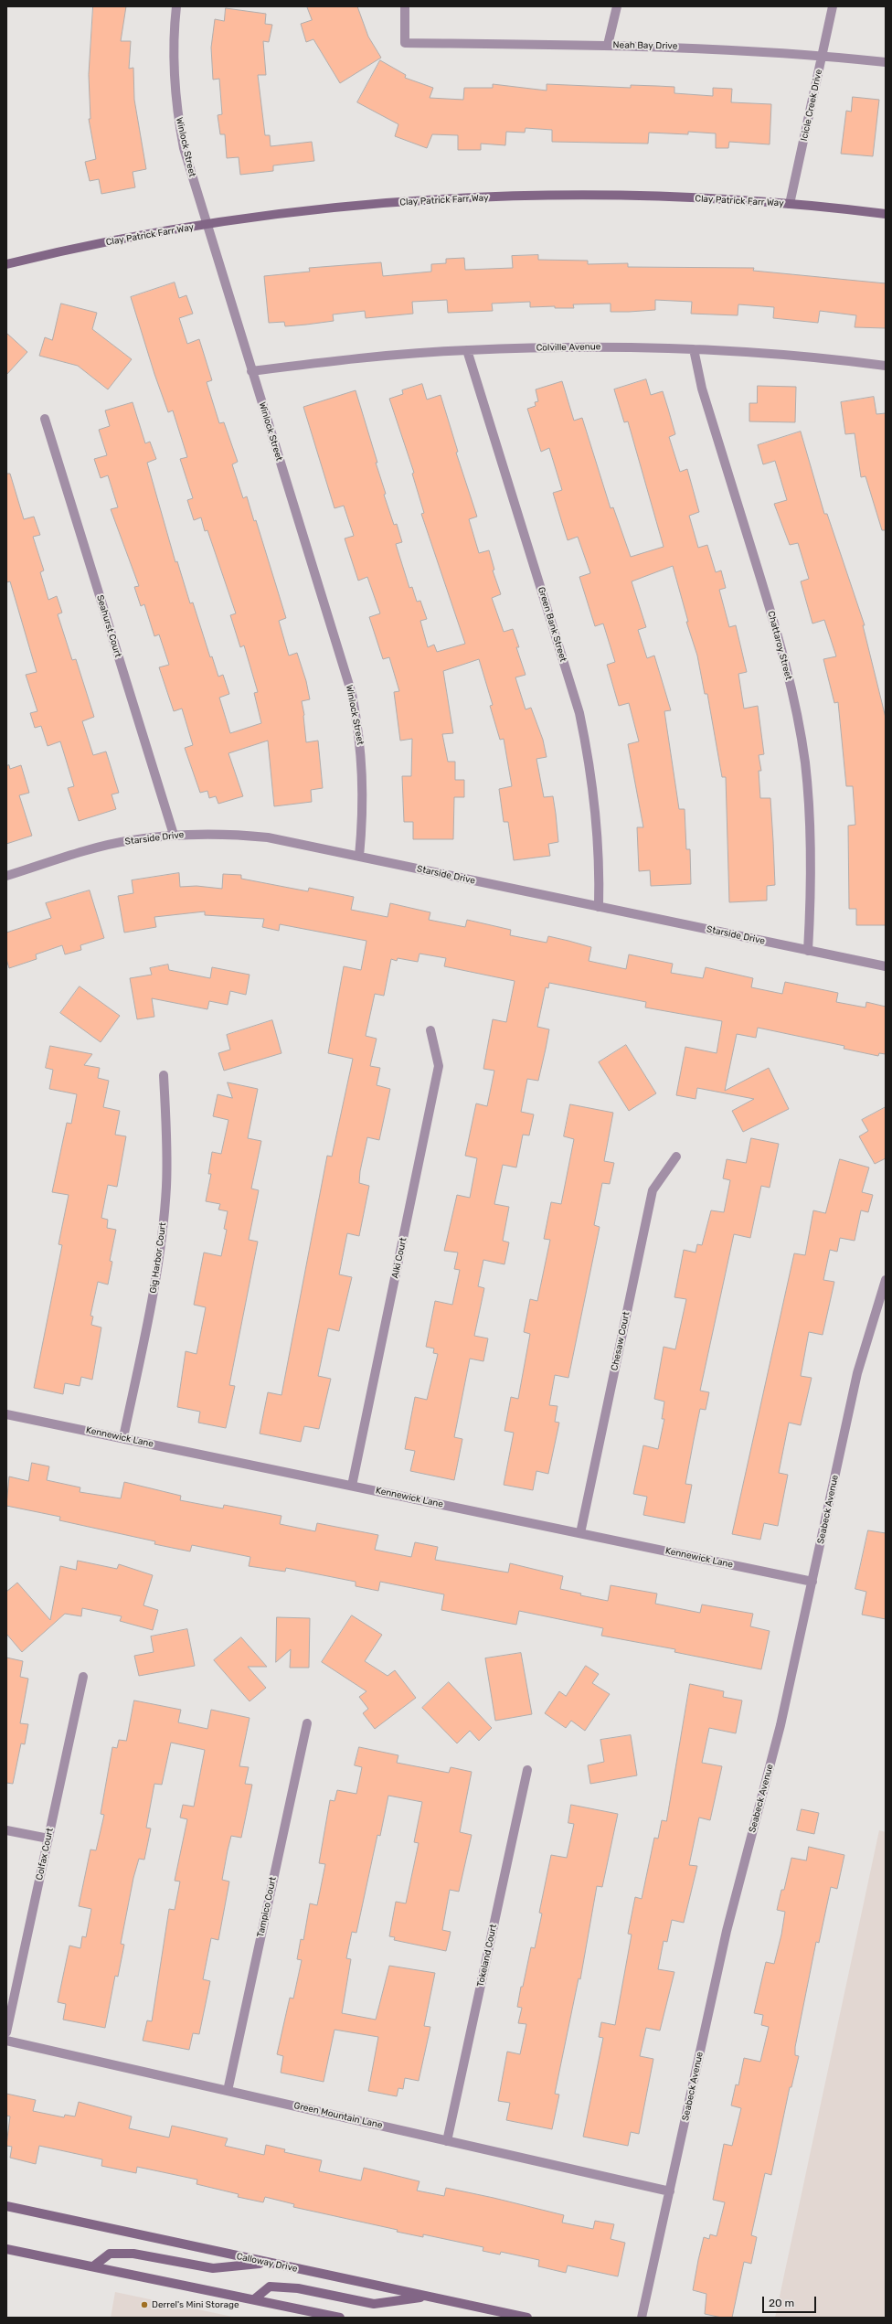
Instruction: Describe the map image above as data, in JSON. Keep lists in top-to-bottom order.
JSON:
{
  "streets": {
    "main road": ["Clay Patrick Farr Way", "Calloway Drive"],
    "street": [
      "Neah Bay Drive",
      "Icicle Creek Drive",
      "Winlock Street",
      "Colville Avenue",
      "Green Bank Street",
      "Seahurst Court",
      "Chattaroy Street",
      "Starside Drive",
      "Gig Harbor Court",
      "Alki Court",
      "Chesaw Court",
      "Kennewick Lane",
      "Seabeck Avenue",
      "Colfax Court",
      "Tampico Court",
      "Tokeland Court",
      "Green Mountain Lane"
    ]
  },
  "crossings": [
    ["Neah Bay Drive", "Icicle Creek Drive"],
    ["Icicle Creek Drive", "Clay Patrick Farr Way"],
    ["Winlock Street", "Clay Patrick Farr Way"],
    ["Winlock Street", "Colville Avenue"],
    ["Winlock Street", "Starside Drive"],
    ["Colville Avenue", "Green Bank Street"],
    ["Colville Avenue", "Chattaroy Street"],
    ["Green Bank Street", "Starside Drive"],
    ["Seahurst Court", "Starside Drive"],
    ["Chattaroy Street", "Starside Drive"],
    ["Gig Harbor Court", "Kennewick Lane"],
    ["Alki Court", "Kennewick Lane"],
    ["Chesaw Court", "Kennewick Lane"],
    ["Kennewick Lane", "Seabeck Avenue"],
    ["Seabeck Avenue", "Green Mountain Lane"],
    ["Tampico Court", "Green Mountain Lane"],
    ["Tokeland Court", "Green Mountain Lane"]
  ],
  "places": ["Derrel's Mini Storage"],
  "scale_bar": "20 m"
}
